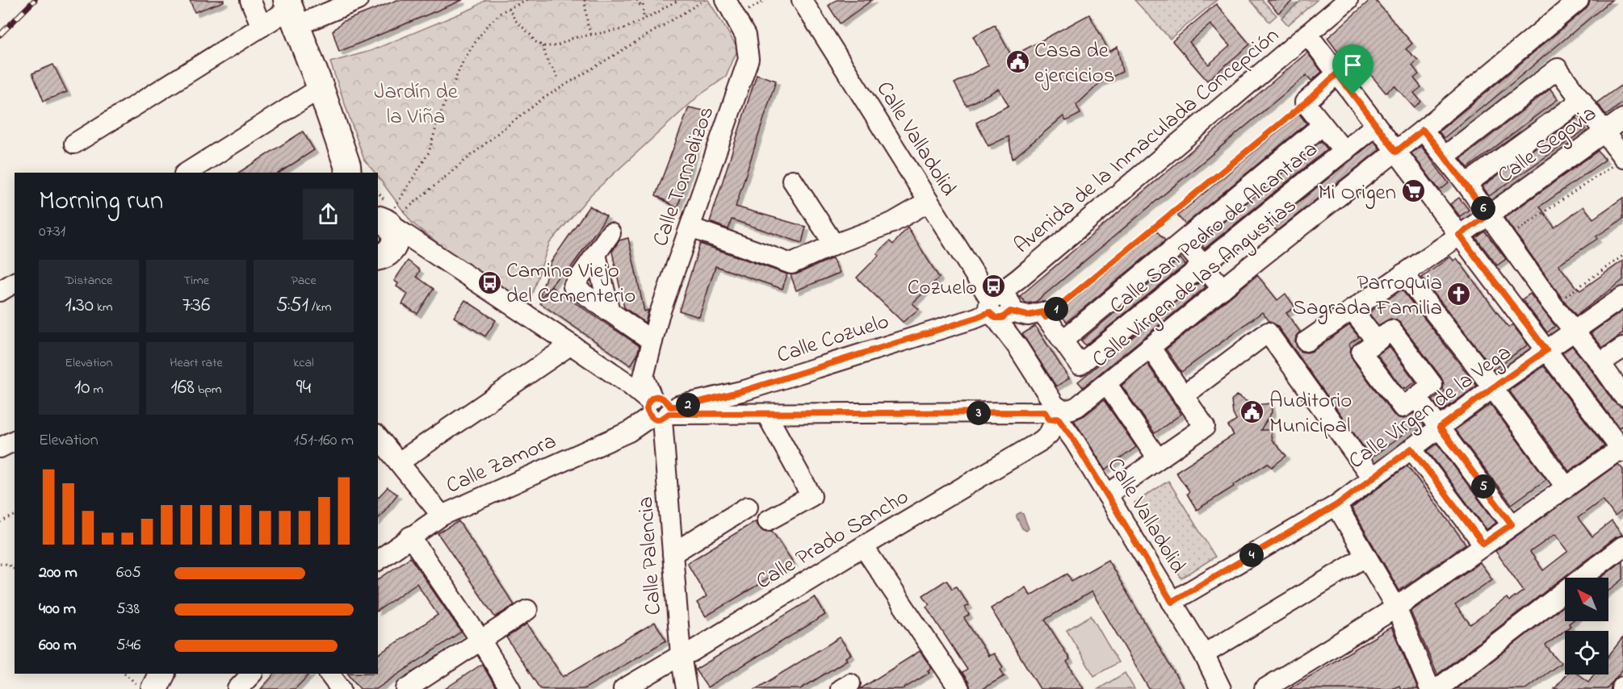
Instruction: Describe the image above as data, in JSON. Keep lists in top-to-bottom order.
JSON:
{
  "streets": {
    "street": [
      "Calle Valladolid",
      "Avenida de la Inmaculada Concepción",
      "Calle Segovia",
      "Calle Tornadizos",
      "Calle San Pedro de Alcantara",
      "Calle Virgen de las Angustias",
      "Calle Cozuelo",
      "Calle Virgen de la Vega",
      "Calle Zamora",
      "Calle Prado Sancho",
      "Calle Palencia"
    ]
  },
  "crossings": [
    ["Calle Valladolid", "Avenida de la Inmaculada Concepción"],
    ["Calle Valladolid", "Calle Virgen de las Angustias"],
    ["Calle Valladolid", "Calle Cozuelo"],
    ["Calle Valladolid", "Calle Virgen de la Vega"],
    ["Calle Valladolid", "Calle Prado Sancho"],
    ["Avenida de la Inmaculada Concepción", "Calle Cozuelo"],
    ["Calle Tornadizos", "Calle Cozuelo"],
    ["Calle Tornadizos", "Calle Zamora"],
    ["Calle Tornadizos", "Calle Palencia"],
    ["Calle Virgen de las Angustias", "Calle Prado Sancho"],
    ["Calle Cozuelo", "Calle Zamora"],
    ["Calle Cozuelo", "Calle Palencia"],
    ["Calle Zamora", "Calle Palencia"],
    ["Calle Prado Sancho", "Calle Palencia"]
  ],
  "parks": ["Jardín de la Viña"],
  "places": {
    "public building": ["Casa de ejercicios", "Auditorio Municipal"],
    "supermarket": ["Mi Origen"],
    "bus stop": ["Camino Viejo del Cementerio", "Cozuelo"],
    "church": ["Parroquia Sagrada Familia"]
  },
  "north": "top left",
  "page": {
    "heading": ["Morning run", "07:31"],
    "pins": [
      "6",
      "1",
      "2",
      "3",
      "5",
      "4"
    ],
    "stats": [
      ["Distance", "1.30 km"],
      ["Time", "7:36"],
      ["Pace", "5:51 /km"],
      ["Elevation", "10 m"],
      ["Heart rate", "168 bpm"],
      ["kcal", "94"]
    ],
    "chart": ["Elevation", "151–160 m"],
    "list": [
      {
        "name": "200 m",
        "note": "6:05"
      },
      {
        "name": "400 m",
        "note": "5:38"
      },
      {
        "name": "600 m",
        "note": "5:46"
      }
    ]
  }
}
